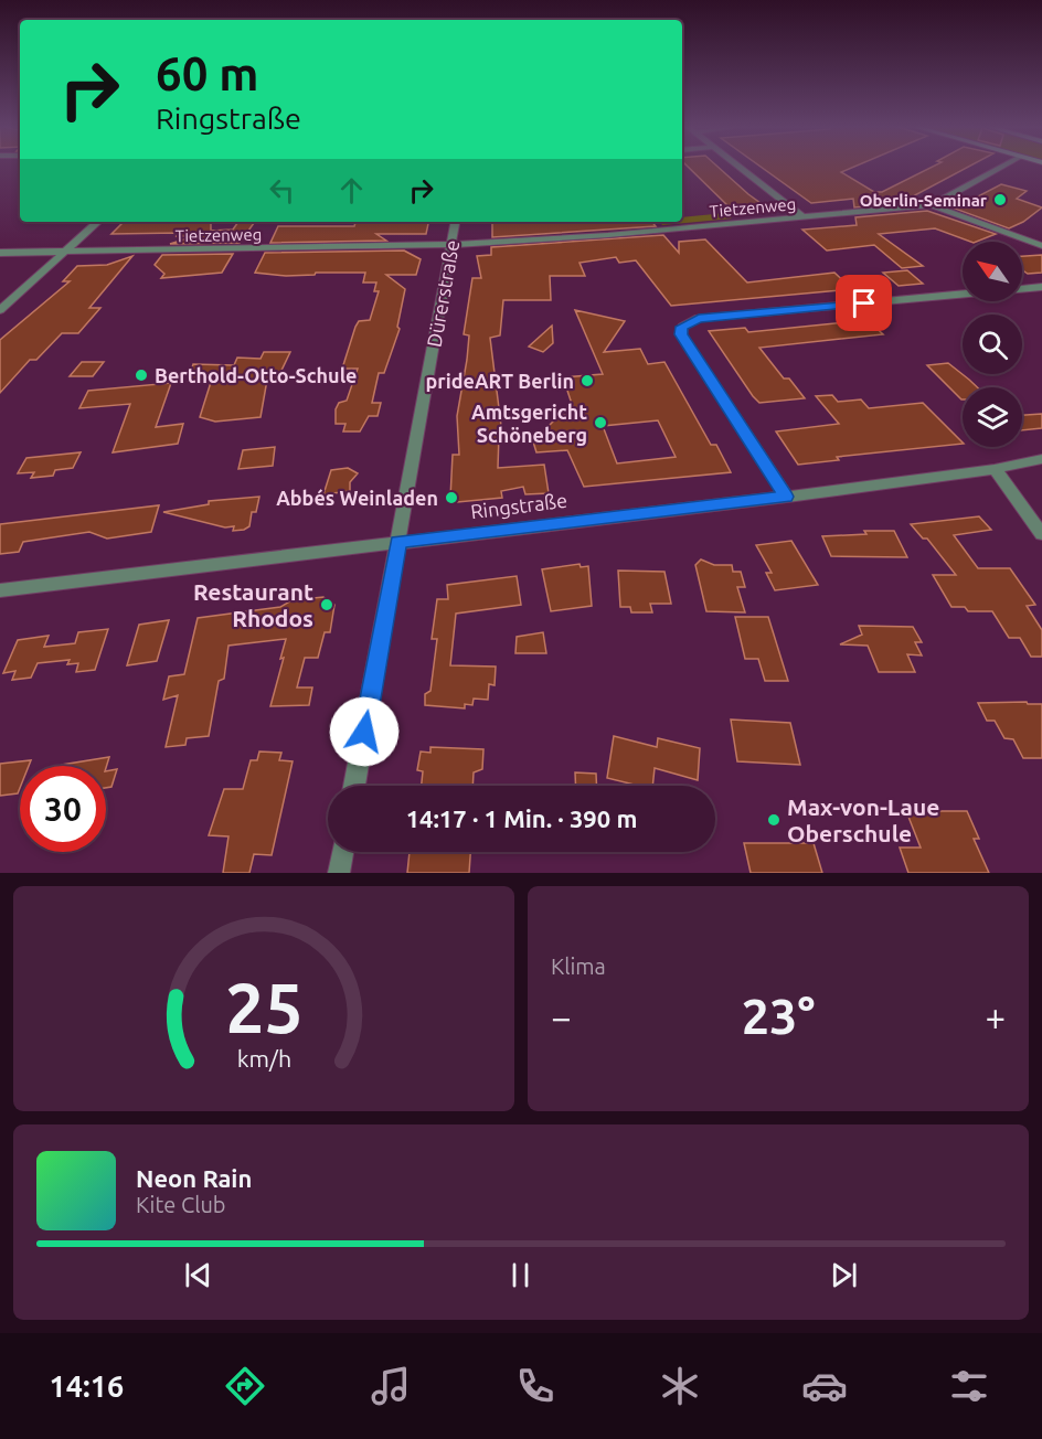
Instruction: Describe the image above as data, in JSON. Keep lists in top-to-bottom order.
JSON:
{
  "streets": {
    "street": ["Tietzenweg", "Dürerstraße", "Ringstraße"]
  },
  "crossings": [
    ["Tietzenweg", "Dürerstraße"],
    ["Dürerstraße", "Ringstraße"]
  ],
  "places": [
    "Oberlin-Seminar",
    "Berthold-Otto-Schule",
    "prideART Berlin",
    "Amtsgericht Schöneberg",
    "Abbés Weinladen",
    "Restaurant Rhodos",
    "Max-von-Laue Oberschule"
  ],
  "north": "top left",
  "page": {
    "turn": ["60 m", "Ringstraße"],
    "limit": "30",
    "trip": "14:17 · 1 Min. · 390 m",
    "tile": "Klima",
    "heat": ["−", "23°", "+"],
    "song": ["Neon Rain", "Kite Club"],
    "tabs": "14:16",
    "gauge": ["25", "km/h"]
  }
}
